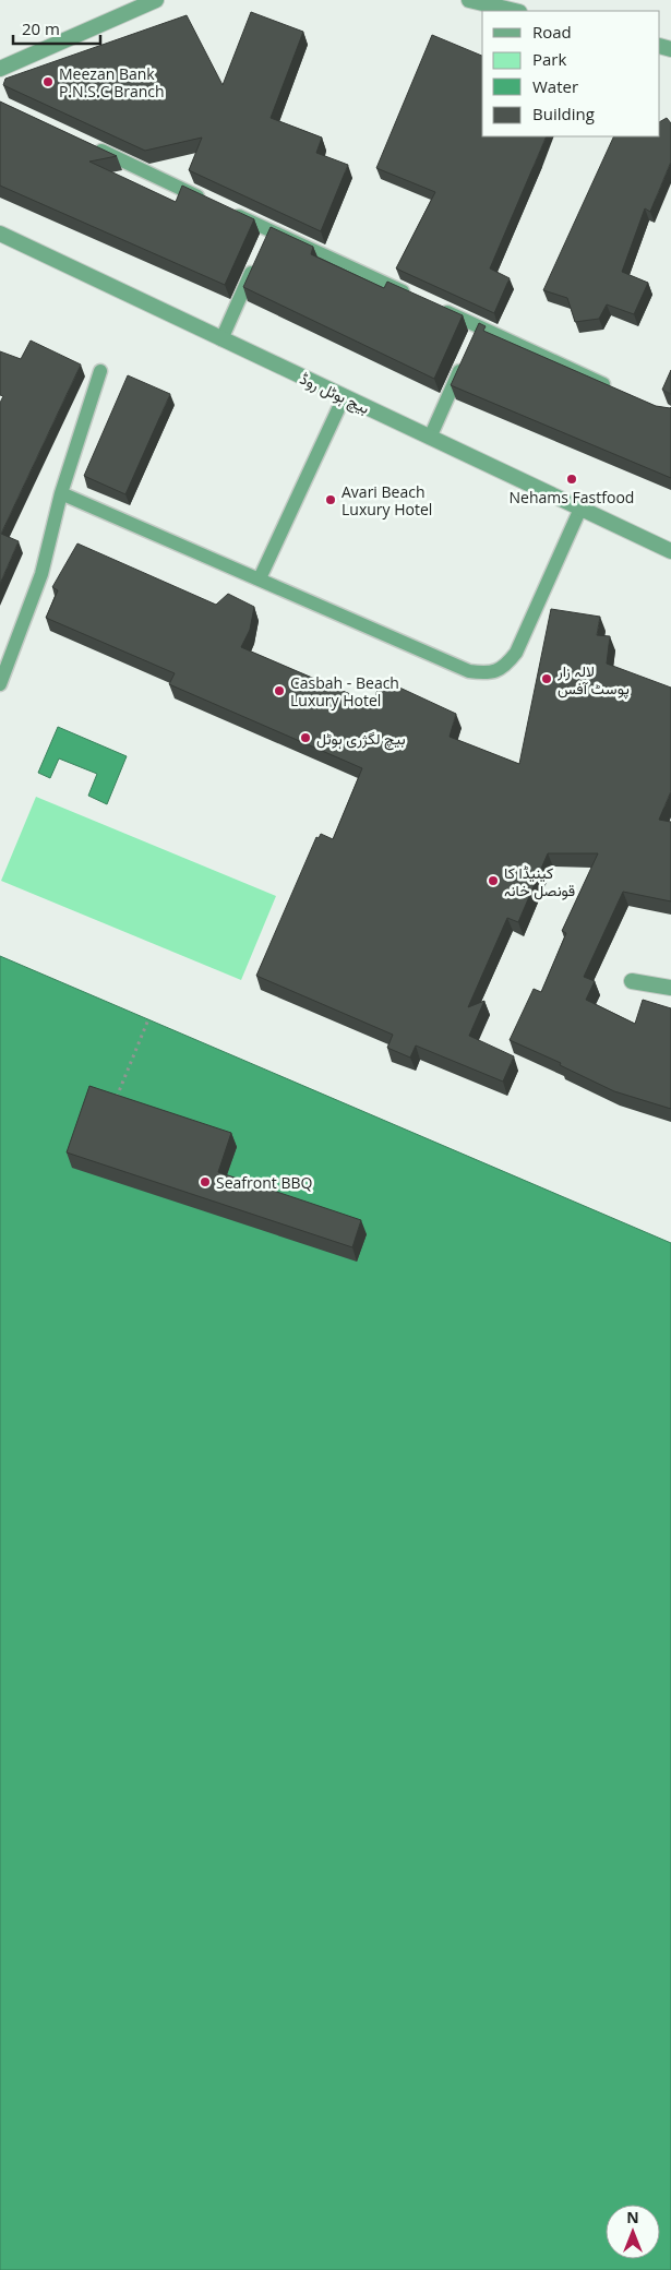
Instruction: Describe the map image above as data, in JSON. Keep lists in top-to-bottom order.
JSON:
{
  "streets": {
    "street": ["بیچ ہوٹل روڈ"]
  },
  "places": [
    "Meezan Bank P.N.S.C Branch",
    "Nehams Fastfood",
    "Avari Beach Luxury Hotel",
    "لالہ زار پوسٹ آفس",
    "Casbah - Beach Luxury Hotel",
    "بیچ لگژری ہوٹل",
    "کینیڈا کا قونصل خانہ",
    "Seafront BBQ"
  ],
  "legend": [
    "Road",
    "Park",
    "Water",
    "Building"
  ],
  "scale_bar": "20 m",
  "north": "top"
}
